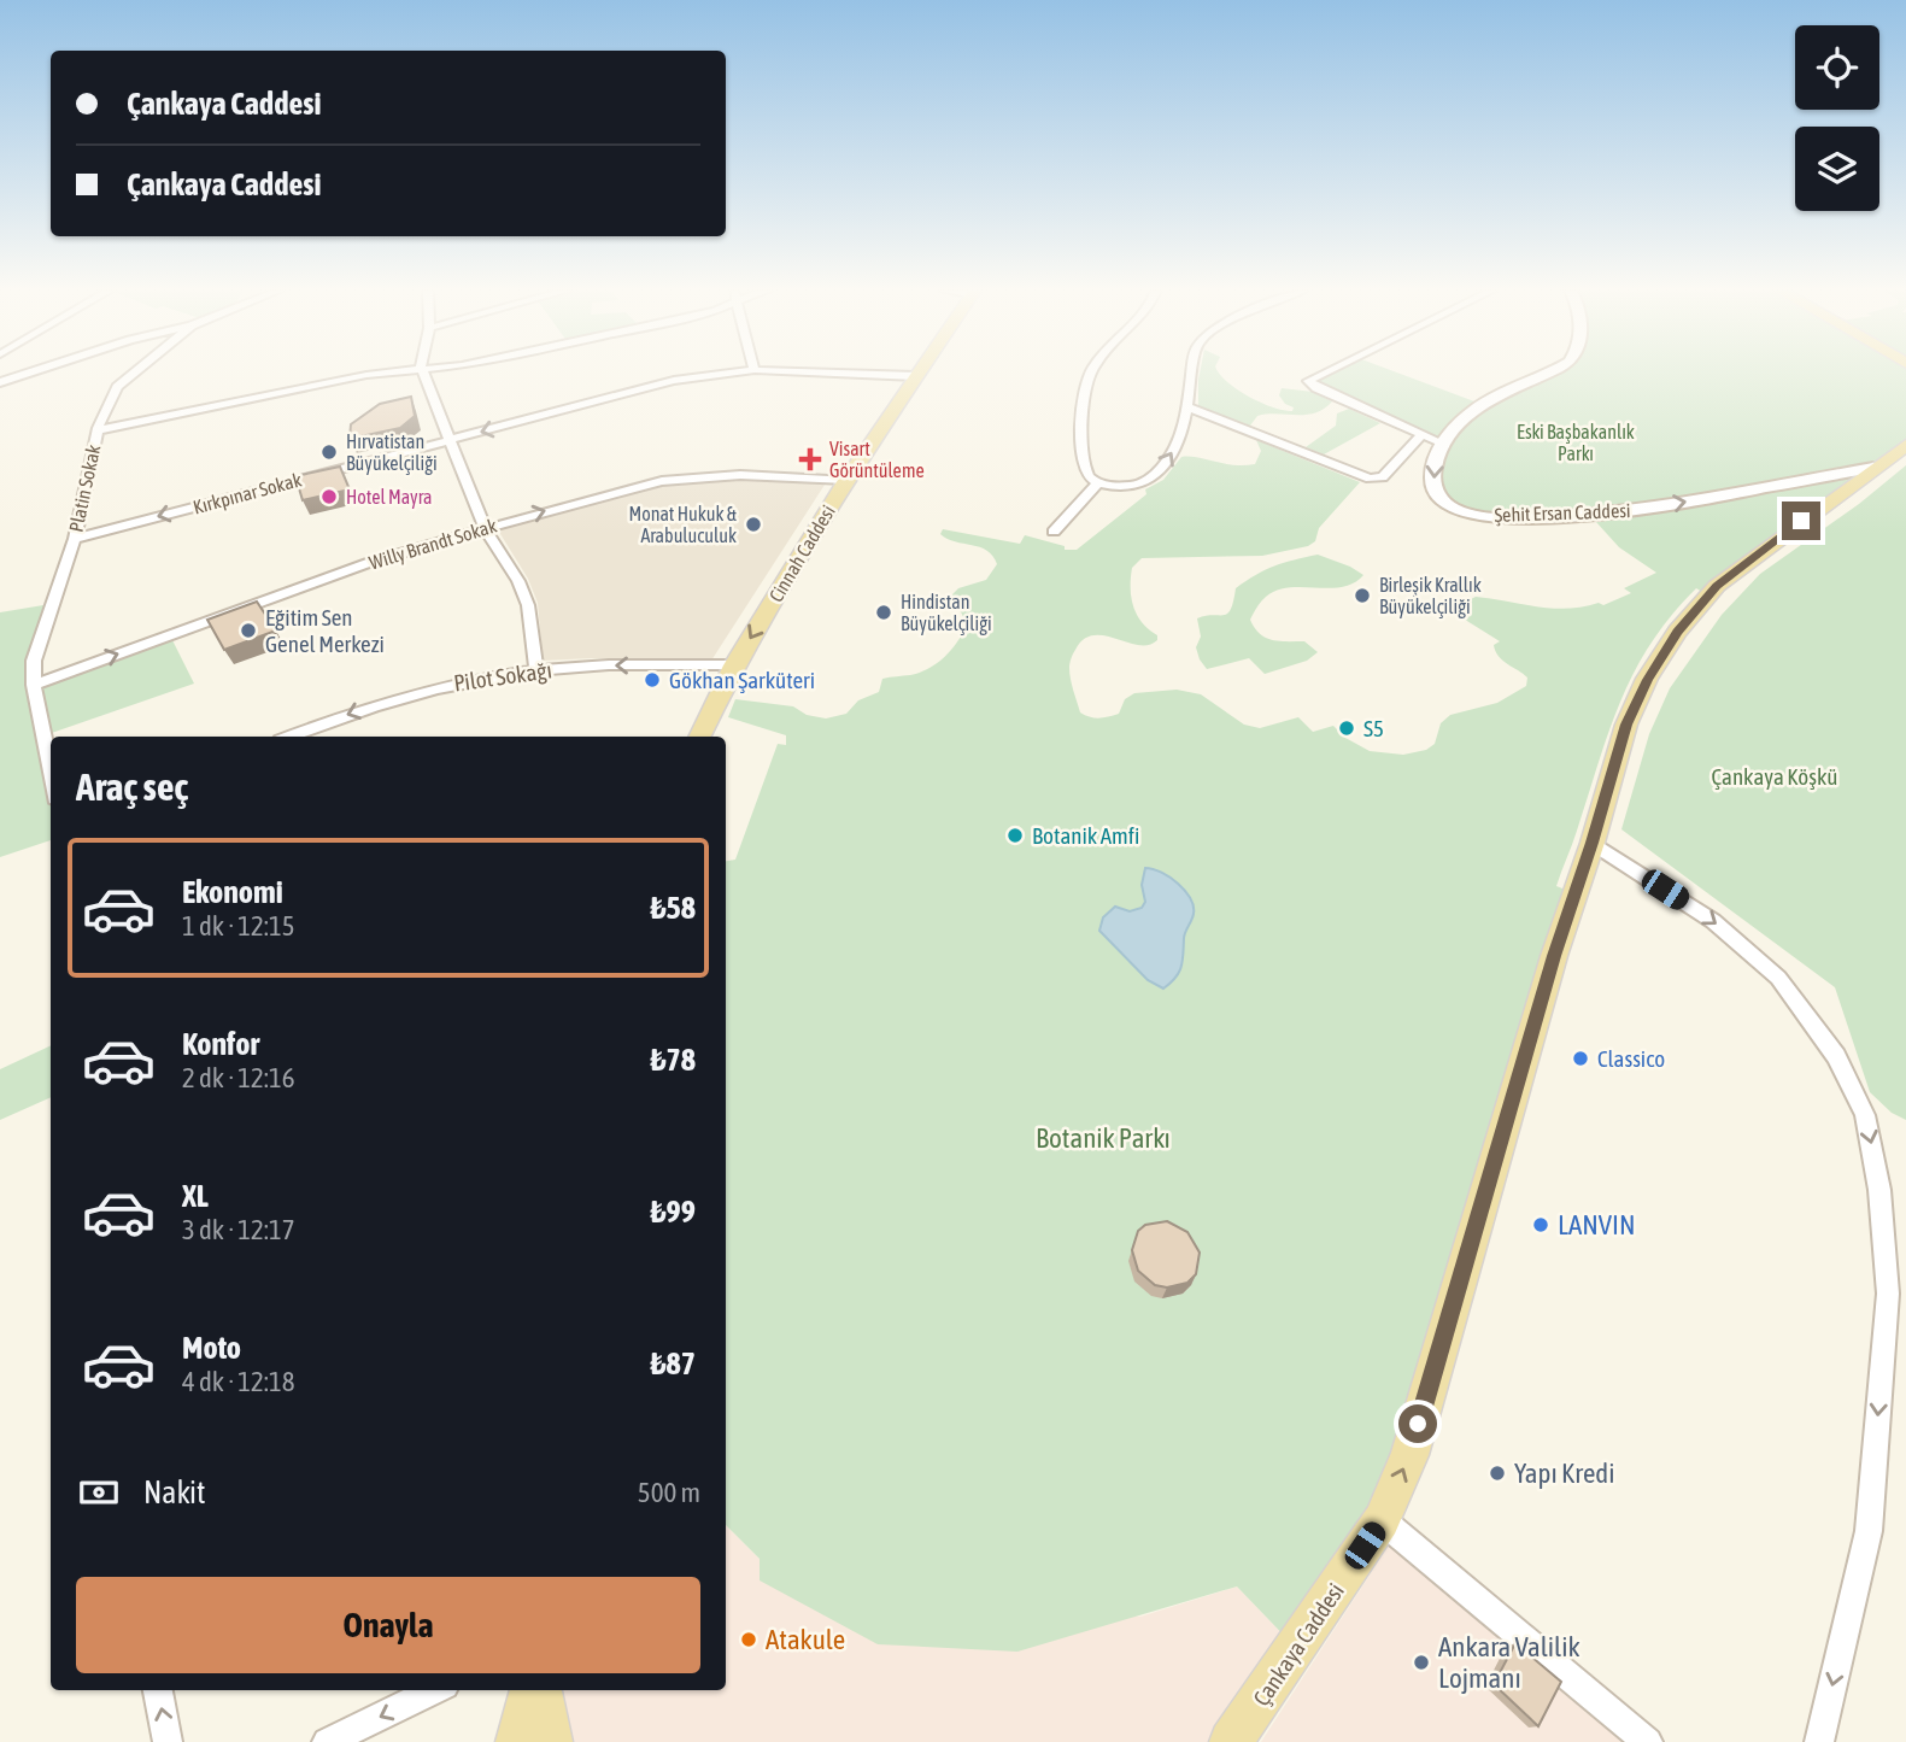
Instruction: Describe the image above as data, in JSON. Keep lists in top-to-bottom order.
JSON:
{
  "streets": {
    "main road": ["Şehit Ersan Caddesi", "Cinnah Caddesi", "Çankaya Caddesi"],
    "street": [
      "Platin Sokak",
      "Kırkpınar Sokak",
      "Willy Brandt Sokak",
      "Pilot Sokağı"
    ]
  },
  "crossings": [
    ["Platin Sokak", "Kırkpınar Sokak"],
    ["Platin Sokak", "Willy Brandt Sokak"],
    ["Kırkpınar Sokak", "Cinnah Caddesi"],
    ["Şehit Ersan Caddesi", "Çankaya Caddesi"],
    ["Willy Brandt Sokak", "Cinnah Caddesi"],
    ["Cinnah Caddesi", "Pilot Sokağı"]
  ],
  "one_way": [
    "Şehit Ersan Caddesi",
    "Willy Brandt Sokak",
    "Cinnah Caddesi",
    "Pilot Sokağı",
    "Çankaya Caddesi"
  ],
  "parks": ["Eski Başbakanlık Parkı", "Çankaya Köşkü", "Botanik Parkı"],
  "places": {
    "other": [
      "Hırvatistan Büyükelçiliği",
      "Hotel Mayra",
      "Monat Hukuk & Arabuluculuk",
      "Birleşik Krallık Büyükelçiliği",
      "Hindistan Büyükelçiliği",
      "Eğitim Sen Genel Merkezi",
      "Gökhan Şarküteri",
      "S5",
      "Botanik Amfi",
      "Classico",
      "LANVIN",
      "Yapı Kredi",
      "Atakule",
      "Ankara Valilik Lojmanı"
    ],
    "health": ["Visart Görüntüleme"]
  },
  "page": {
    "banner": ["Çankaya Caddesi", "Çankaya Caddesi"],
    "heading": "Araç seç",
    "list": [
      {
        "name": "Ekonomi",
        "note": "1 dk · 12:15",
        "value": "₺58"
      },
      {
        "name": "Konfor",
        "note": "2 dk · 12:16",
        "value": "₺78"
      },
      {
        "name": "XL",
        "note": "3 dk · 12:17",
        "value": "₺99"
      },
      {
        "name": "Moto",
        "note": "4 dk · 12:18",
        "value": "₺87"
      }
    ],
    "pay": ["Nakit", "500 m"],
    "buttons": "Onayla"
  }
}
